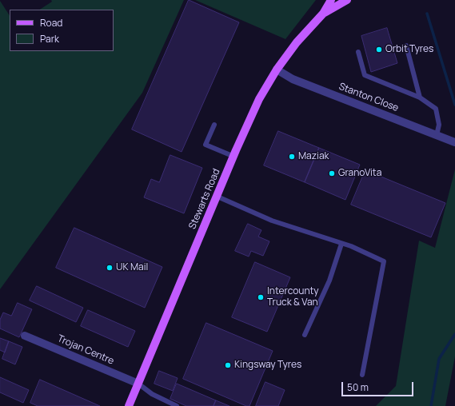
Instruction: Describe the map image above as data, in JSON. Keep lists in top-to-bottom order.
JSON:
{
  "streets": {
    "main road": ["Stewarts Road"],
    "street": ["Stanton Close", "Trojan Centre"]
  },
  "crossings": [
    ["Stanton Close", "Stewarts Road"],
    ["Stewarts Road", "Trojan Centre"]
  ],
  "places": [
    "Orbit Tyres",
    "Maziak",
    "GranoVita",
    "UK Mail",
    "Intercounty Truck & Van",
    "Kingsway Tyres"
  ],
  "legend": ["Road", "Park"],
  "scale_bar": "50 m"
}
